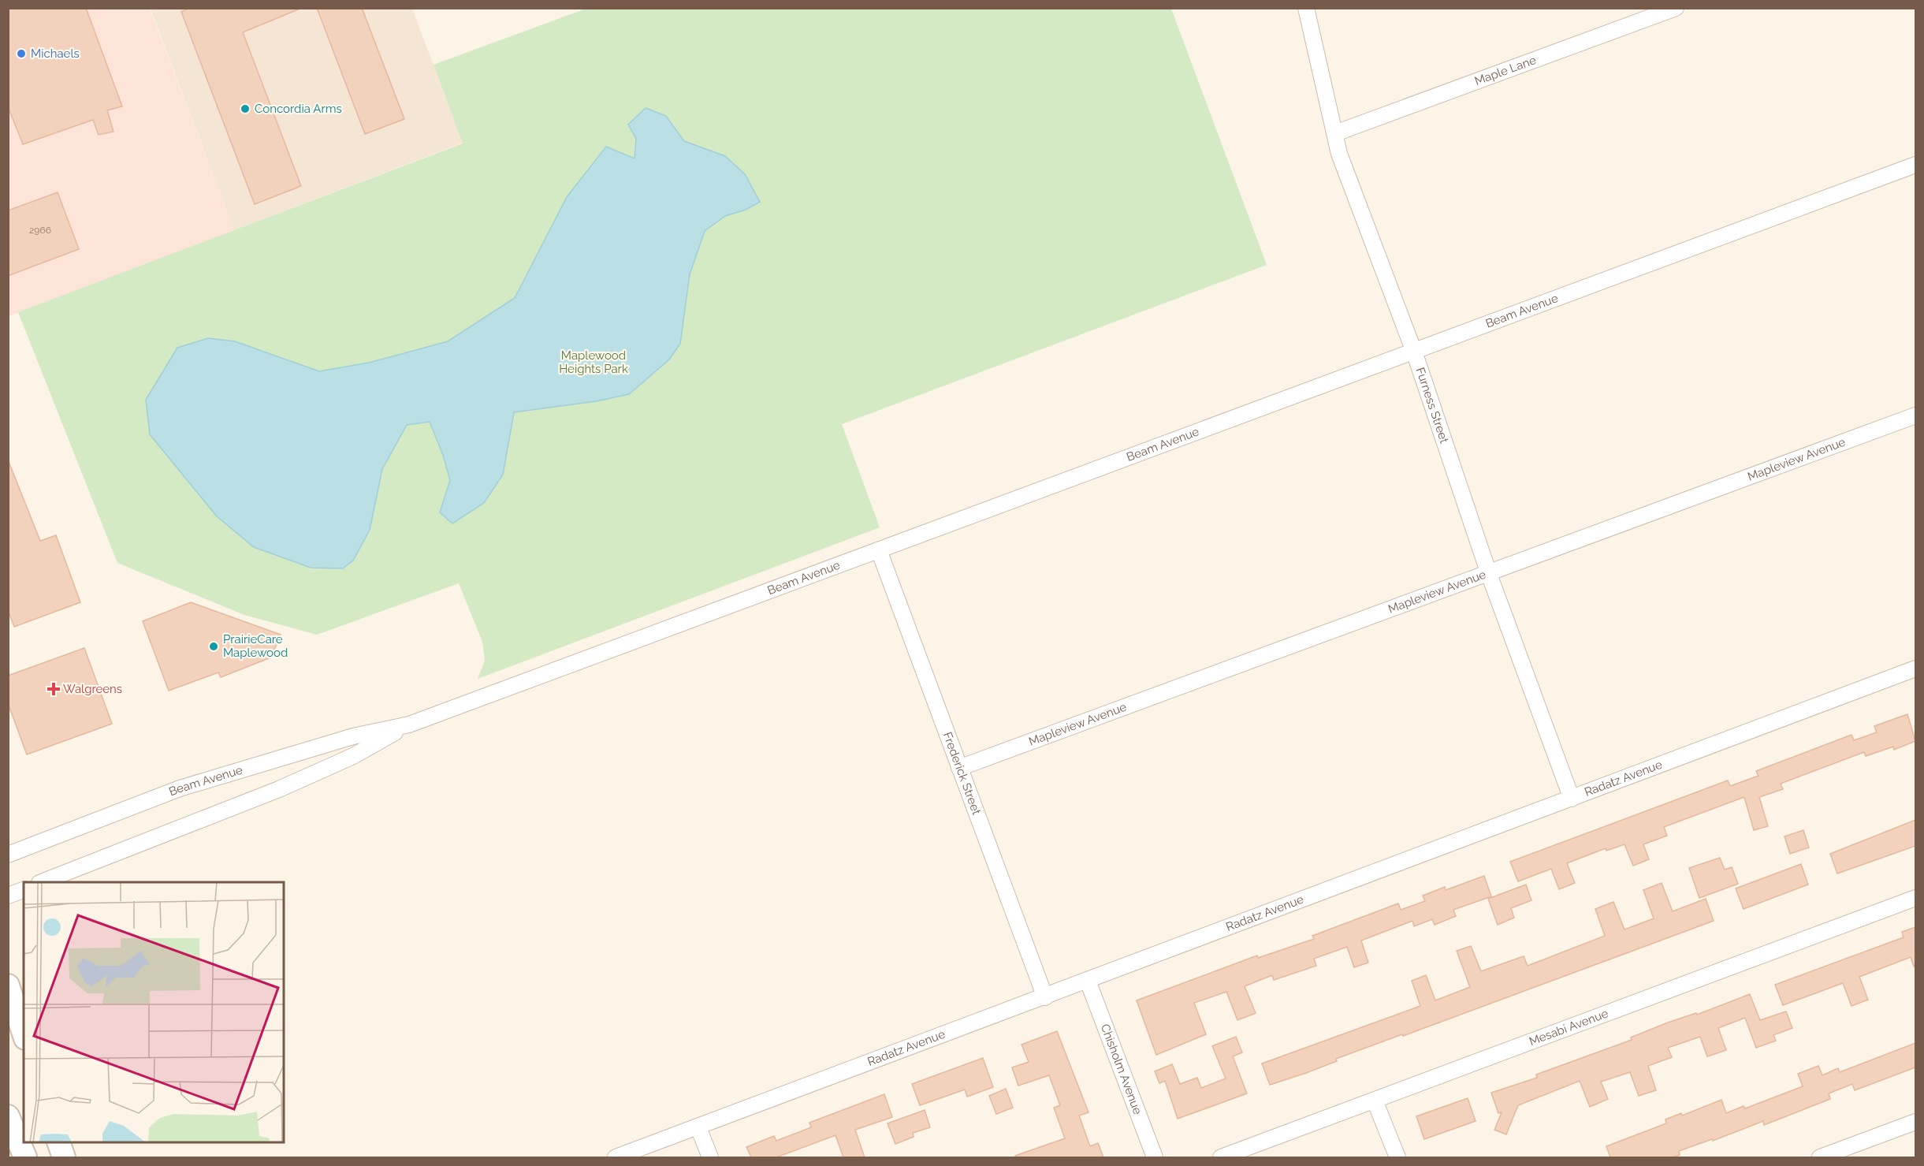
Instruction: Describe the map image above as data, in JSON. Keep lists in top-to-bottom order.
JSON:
{
  "streets": {
    "street": [
      "Maple Lane",
      "Beam Avenue",
      "Furness Street",
      "Mapleview Avenue",
      "Frederick Street",
      "Radatz Avenue",
      "Mesabi Avenue",
      "Chisholm Avenue"
    ]
  },
  "crossings": [
    ["Maple Lane", "Furness Street"],
    ["Beam Avenue", "Furness Street"],
    ["Beam Avenue", "Frederick Street"],
    ["Furness Street", "Mapleview Avenue"],
    ["Furness Street", "Radatz Avenue"],
    ["Mapleview Avenue", "Frederick Street"],
    ["Frederick Street", "Radatz Avenue"],
    ["Radatz Avenue", "Chisholm Avenue"]
  ],
  "parks": ["Maplewood Heights Park"],
  "places": {
    "other": ["Michaels", "Concordia Arms", "PrairieCare Maplewood"],
    "health": ["Walgreens"]
  },
  "house_numbers": ["2966"]
}
